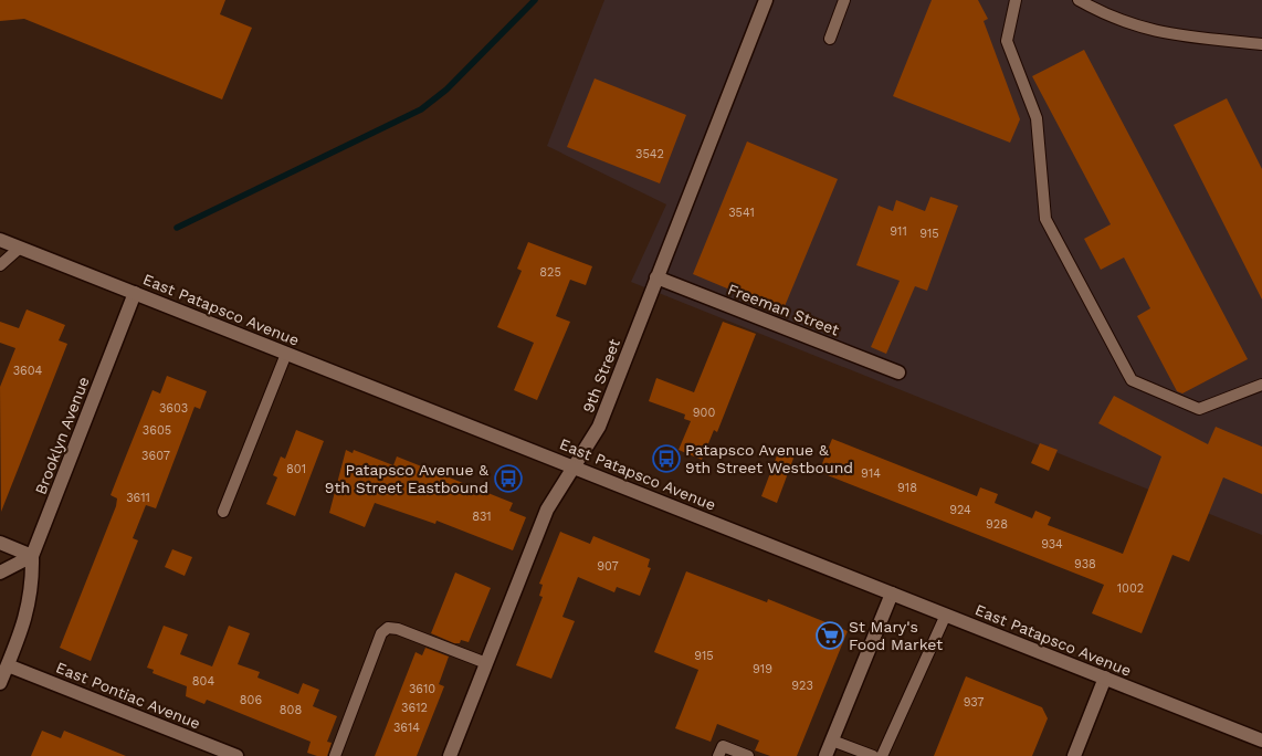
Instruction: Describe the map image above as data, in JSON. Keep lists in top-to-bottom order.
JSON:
{
  "streets": {
    "street": [
      "East Patapsco Avenue",
      "Freeman Street",
      "9th Street",
      "Brooklyn Avenue",
      "East Pontiac Avenue"
    ]
  },
  "crossings": [
    ["East Patapsco Avenue", "9th Street"],
    ["East Patapsco Avenue", "Brooklyn Avenue"],
    ["Freeman Street", "9th Street"]
  ],
  "places": {
    "bus stop": ["Patapsco Avenue & 9th Street Westbound", "Patapsco Avenue & 9th Street Eastbound"],
    "supermarket": ["St Mary's Food Market"]
  },
  "house_numbers": [
    "3542",
    "3541",
    "911",
    "915",
    "825",
    "3604",
    "3603",
    "900",
    "3605",
    "3607",
    "801",
    "914",
    "918",
    "3611",
    "924",
    "831",
    "928",
    "934",
    "938",
    "907",
    "1002",
    "915",
    "919",
    "804",
    "923",
    "3610",
    "806",
    "937",
    "3612",
    "808",
    "3614"
  ]
}
